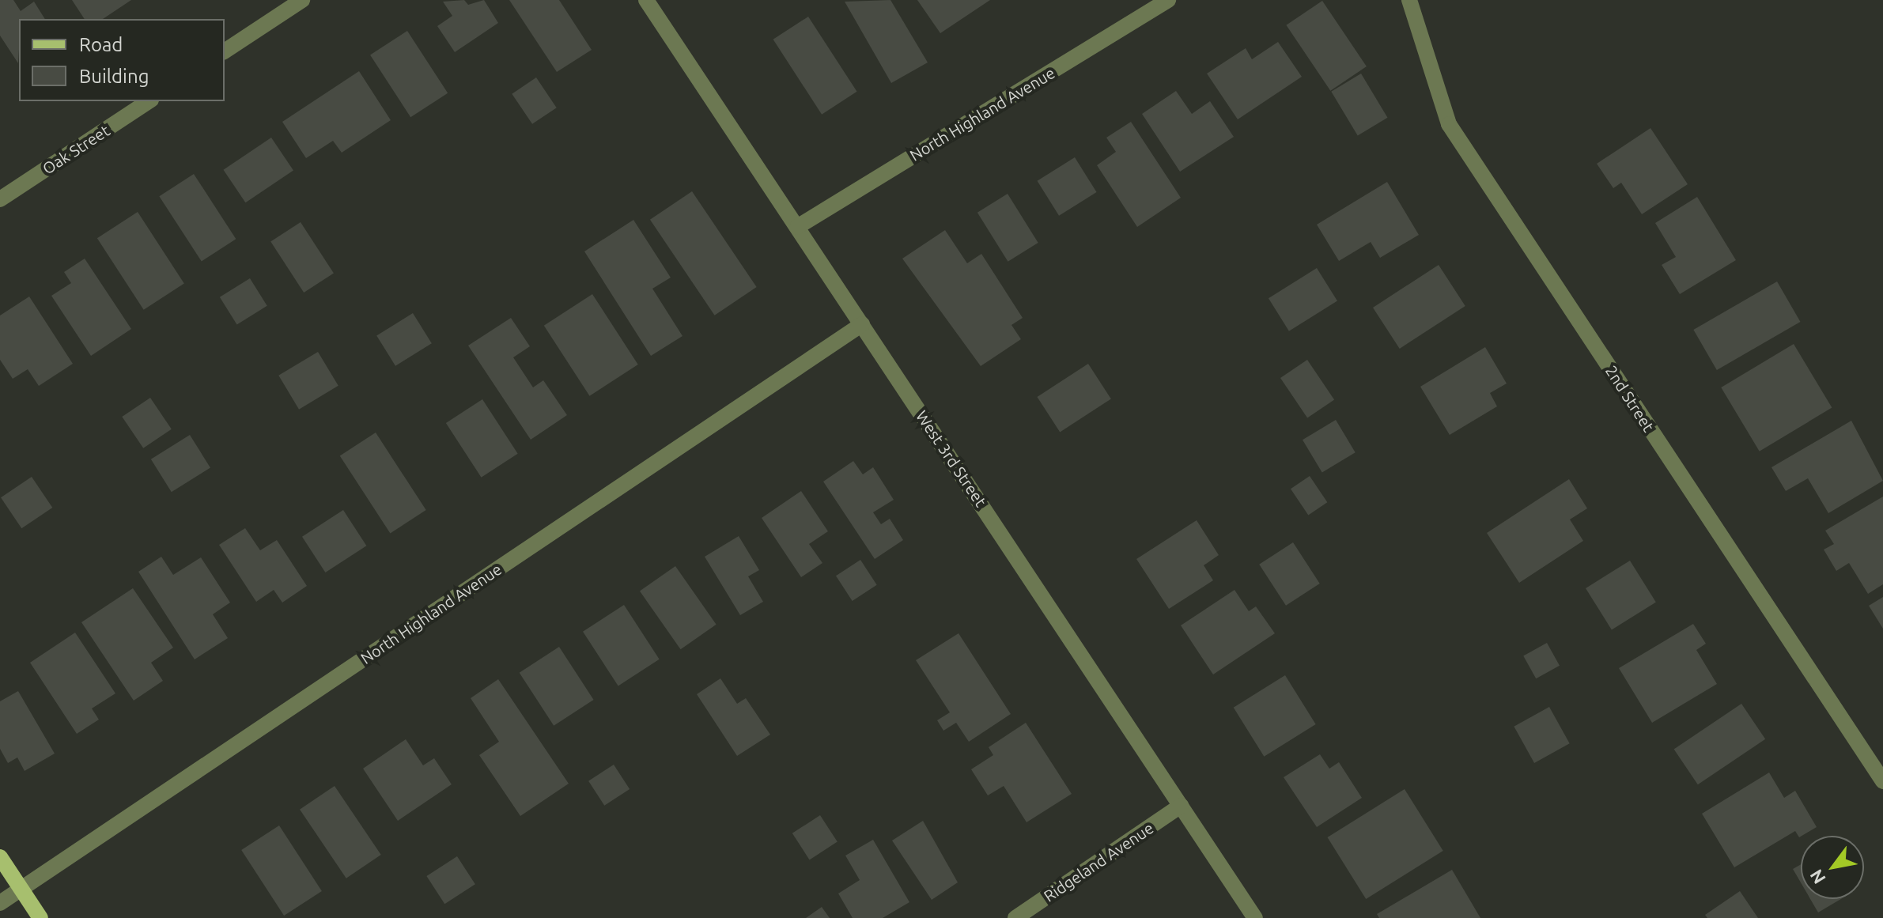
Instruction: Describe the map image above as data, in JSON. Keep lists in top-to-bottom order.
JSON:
{
  "streets": {
    "street": [
      "North Highland Avenue",
      "Oak Street",
      "2nd Street",
      "West 3rd Street",
      "Ridgeland Avenue"
    ]
  },
  "crossings": [
    ["North Highland Avenue", "West 3rd Street"],
    ["West 3rd Street", "Ridgeland Avenue"]
  ],
  "legend": ["Road", "Building"],
  "north": "bottom left"
}
